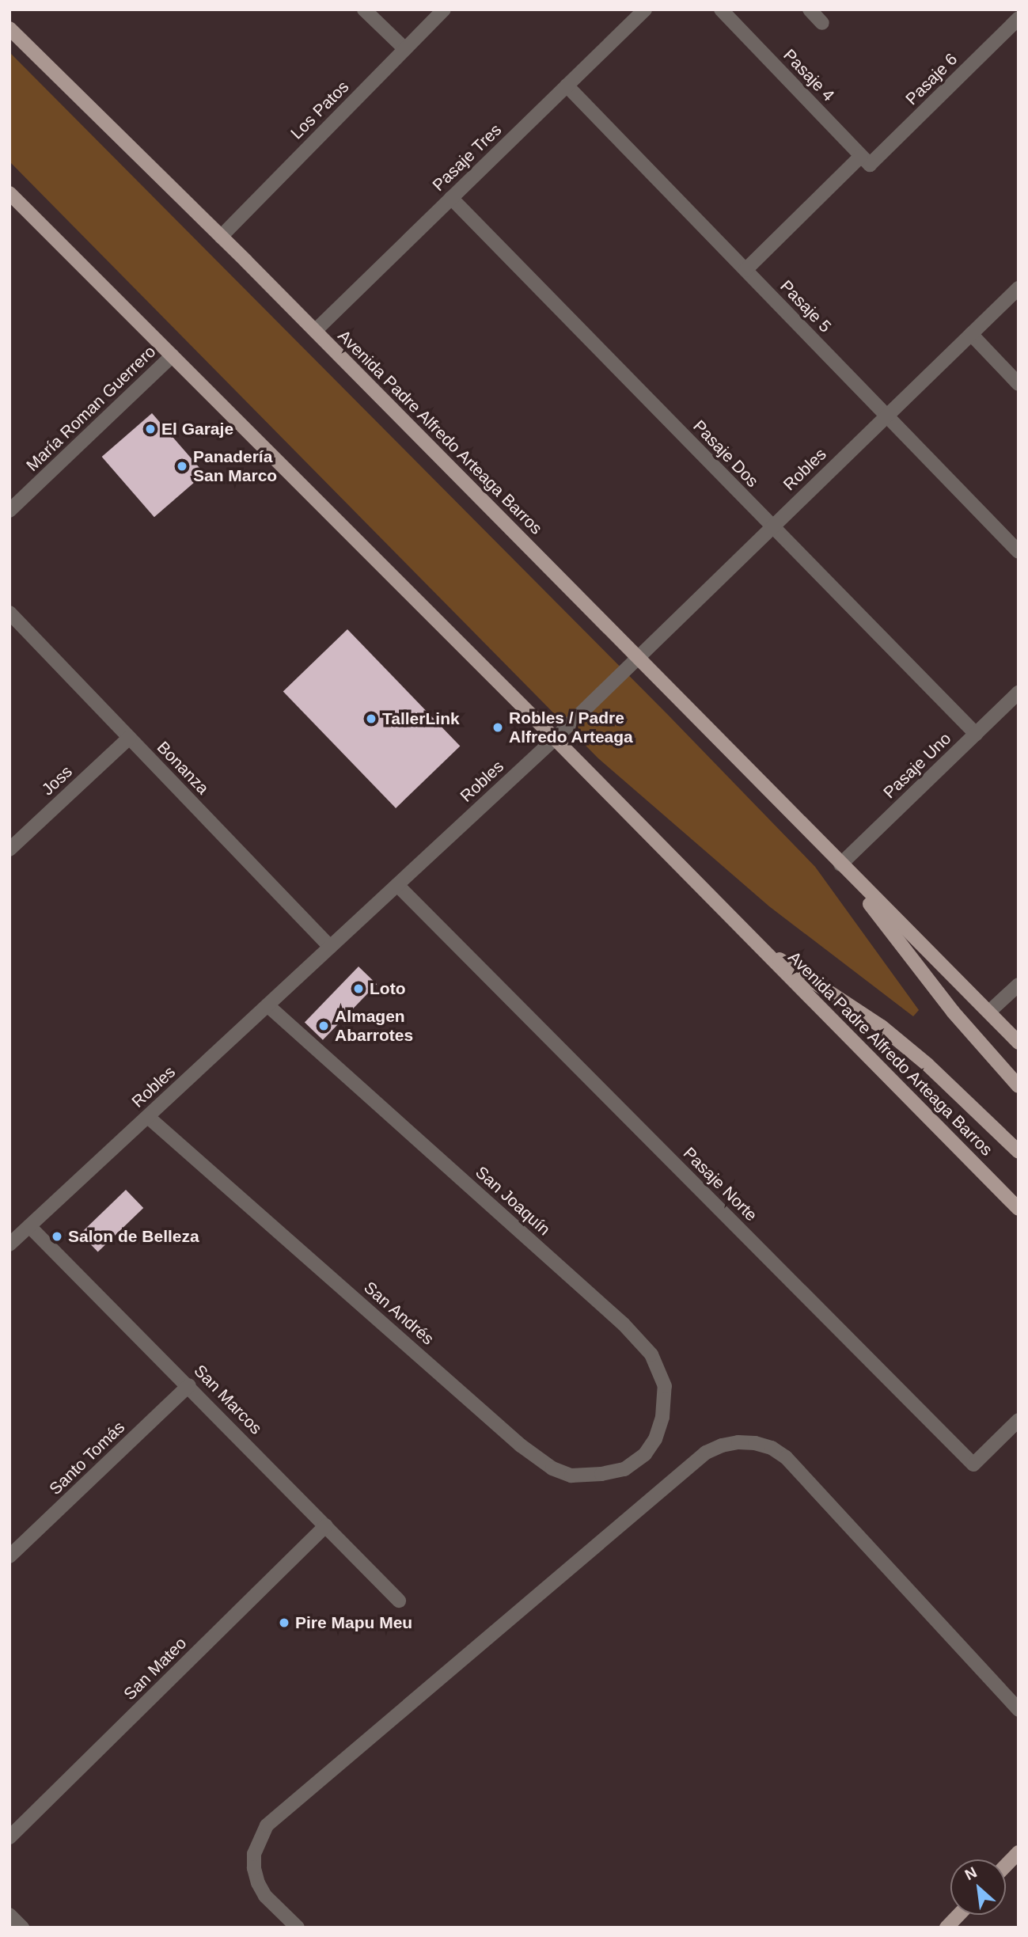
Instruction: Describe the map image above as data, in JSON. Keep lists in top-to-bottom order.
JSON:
{
  "streets": {
    "main road": ["Avenida Padre Alfredo Arteaga Barros"],
    "street": [
      "Pasaje 4",
      "Pasaje 6",
      "Los Patos",
      "Pasaje Tres",
      "Pasaje 5",
      "María Roman Guerrero",
      "Pasaje Dos",
      "Robles",
      "Pasaje Uno",
      "Bonanza",
      "Joss",
      "Pasaje Norte",
      "San Joaquín",
      "San Andrés",
      "San Marcos",
      "Santo Tomás",
      "San Mateo"
    ]
  },
  "crossings": [
    ["Pasaje 4", "Pasaje 6"],
    ["Pasaje 6", "Pasaje 5"],
    ["Los Patos", "Avenida Padre Alfredo Arteaga Barros"],
    ["Pasaje Tres", "Pasaje 5"],
    ["Pasaje Tres", "Avenida Padre Alfredo Arteaga Barros"],
    ["Pasaje Tres", "Pasaje Dos"],
    ["Pasaje 5", "Robles"],
    ["María Roman Guerrero", "Avenida Padre Alfredo Arteaga Barros"],
    ["Avenida Padre Alfredo Arteaga Barros", "Robles"],
    ["Avenida Padre Alfredo Arteaga Barros", "Pasaje Uno"],
    ["Pasaje Dos", "Robles"],
    ["Pasaje Dos", "Pasaje Uno"],
    ["Robles", "Bonanza"],
    ["Robles", "Pasaje Norte"],
    ["Robles", "San Joaquín"],
    ["Robles", "San Andrés"],
    ["Robles", "San Marcos"],
    ["Bonanza", "Joss"],
    ["San Joaquín", "San Andrés"],
    ["San Marcos", "Santo Tomás"],
    ["San Marcos", "San Mateo"]
  ],
  "places": [
    "El Garaje",
    "Panadería San Marco",
    "TallerLink",
    "Robles / Padre Alfredo Arteaga",
    "Loto",
    "Almagen Abarrotes",
    "Salon de Belleza",
    "Pire Mapu Meu"
  ],
  "north": "top left"
}
